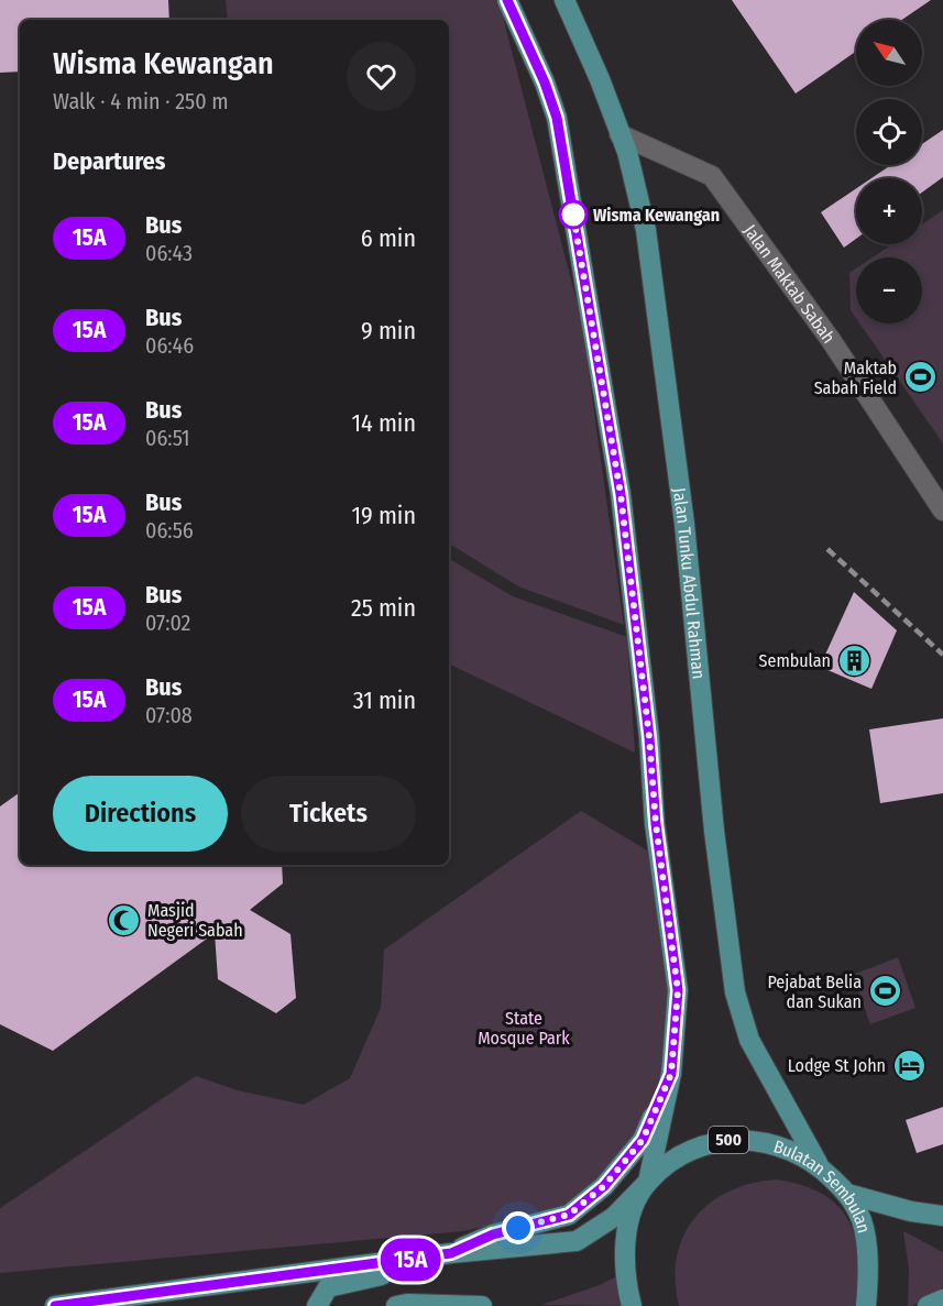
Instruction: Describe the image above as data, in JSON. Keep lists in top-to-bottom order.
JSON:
{
  "streets": {
    "main road": ["Jalan Tunku Abdul Rahman", "500", "Bulatan Sembulan"],
    "street": ["Jalan Maktab Sabah"]
  },
  "crossings": [
    ["Jalan Maktab Sabah", "Jalan Tunku Abdul Rahman"],
    ["Jalan Tunku Abdul Rahman", "Bulatan Sembulan"],
    ["500", "Bulatan Sembulan"]
  ],
  "parks": ["State Mosque Park"],
  "places": {
    "other": ["Wisma Kewangan"],
    "sports": ["Maktab Sabah Field", "Pejabat Belia dan Sukan"],
    "building": ["Sembulan"],
    "mosque": ["Masjid Negeri Sabah"],
    "hotel": ["Lodge St John"]
  },
  "lines": ["bus line 15A"],
  "north": "top left",
  "page": {
    "on_map": "15A",
    "map_buttons": ["+", "−"],
    "heading": [
      ["Wisma Kewangan", "Walk · 4 min · 250 m"],
      "Departures"
    ],
    "list": [
      {
        "mark": "15A",
        "name": "Bus",
        "note": "06:43",
        "value": "6 min"
      },
      {
        "mark": "15A",
        "name": "Bus",
        "note": "06:46",
        "value": "9 min"
      },
      {
        "mark": "15A",
        "name": "Bus",
        "note": "06:51",
        "value": "14 min"
      },
      {
        "mark": "15A",
        "name": "Bus",
        "note": "06:56",
        "value": "19 min"
      },
      {
        "mark": "15A",
        "name": "Bus",
        "note": "07:02",
        "value": "25 min"
      },
      {
        "mark": "15A",
        "name": "Bus",
        "note": "07:08",
        "value": "31 min"
      }
    ],
    "buttons": ["Directions", "Tickets"]
  }
}
